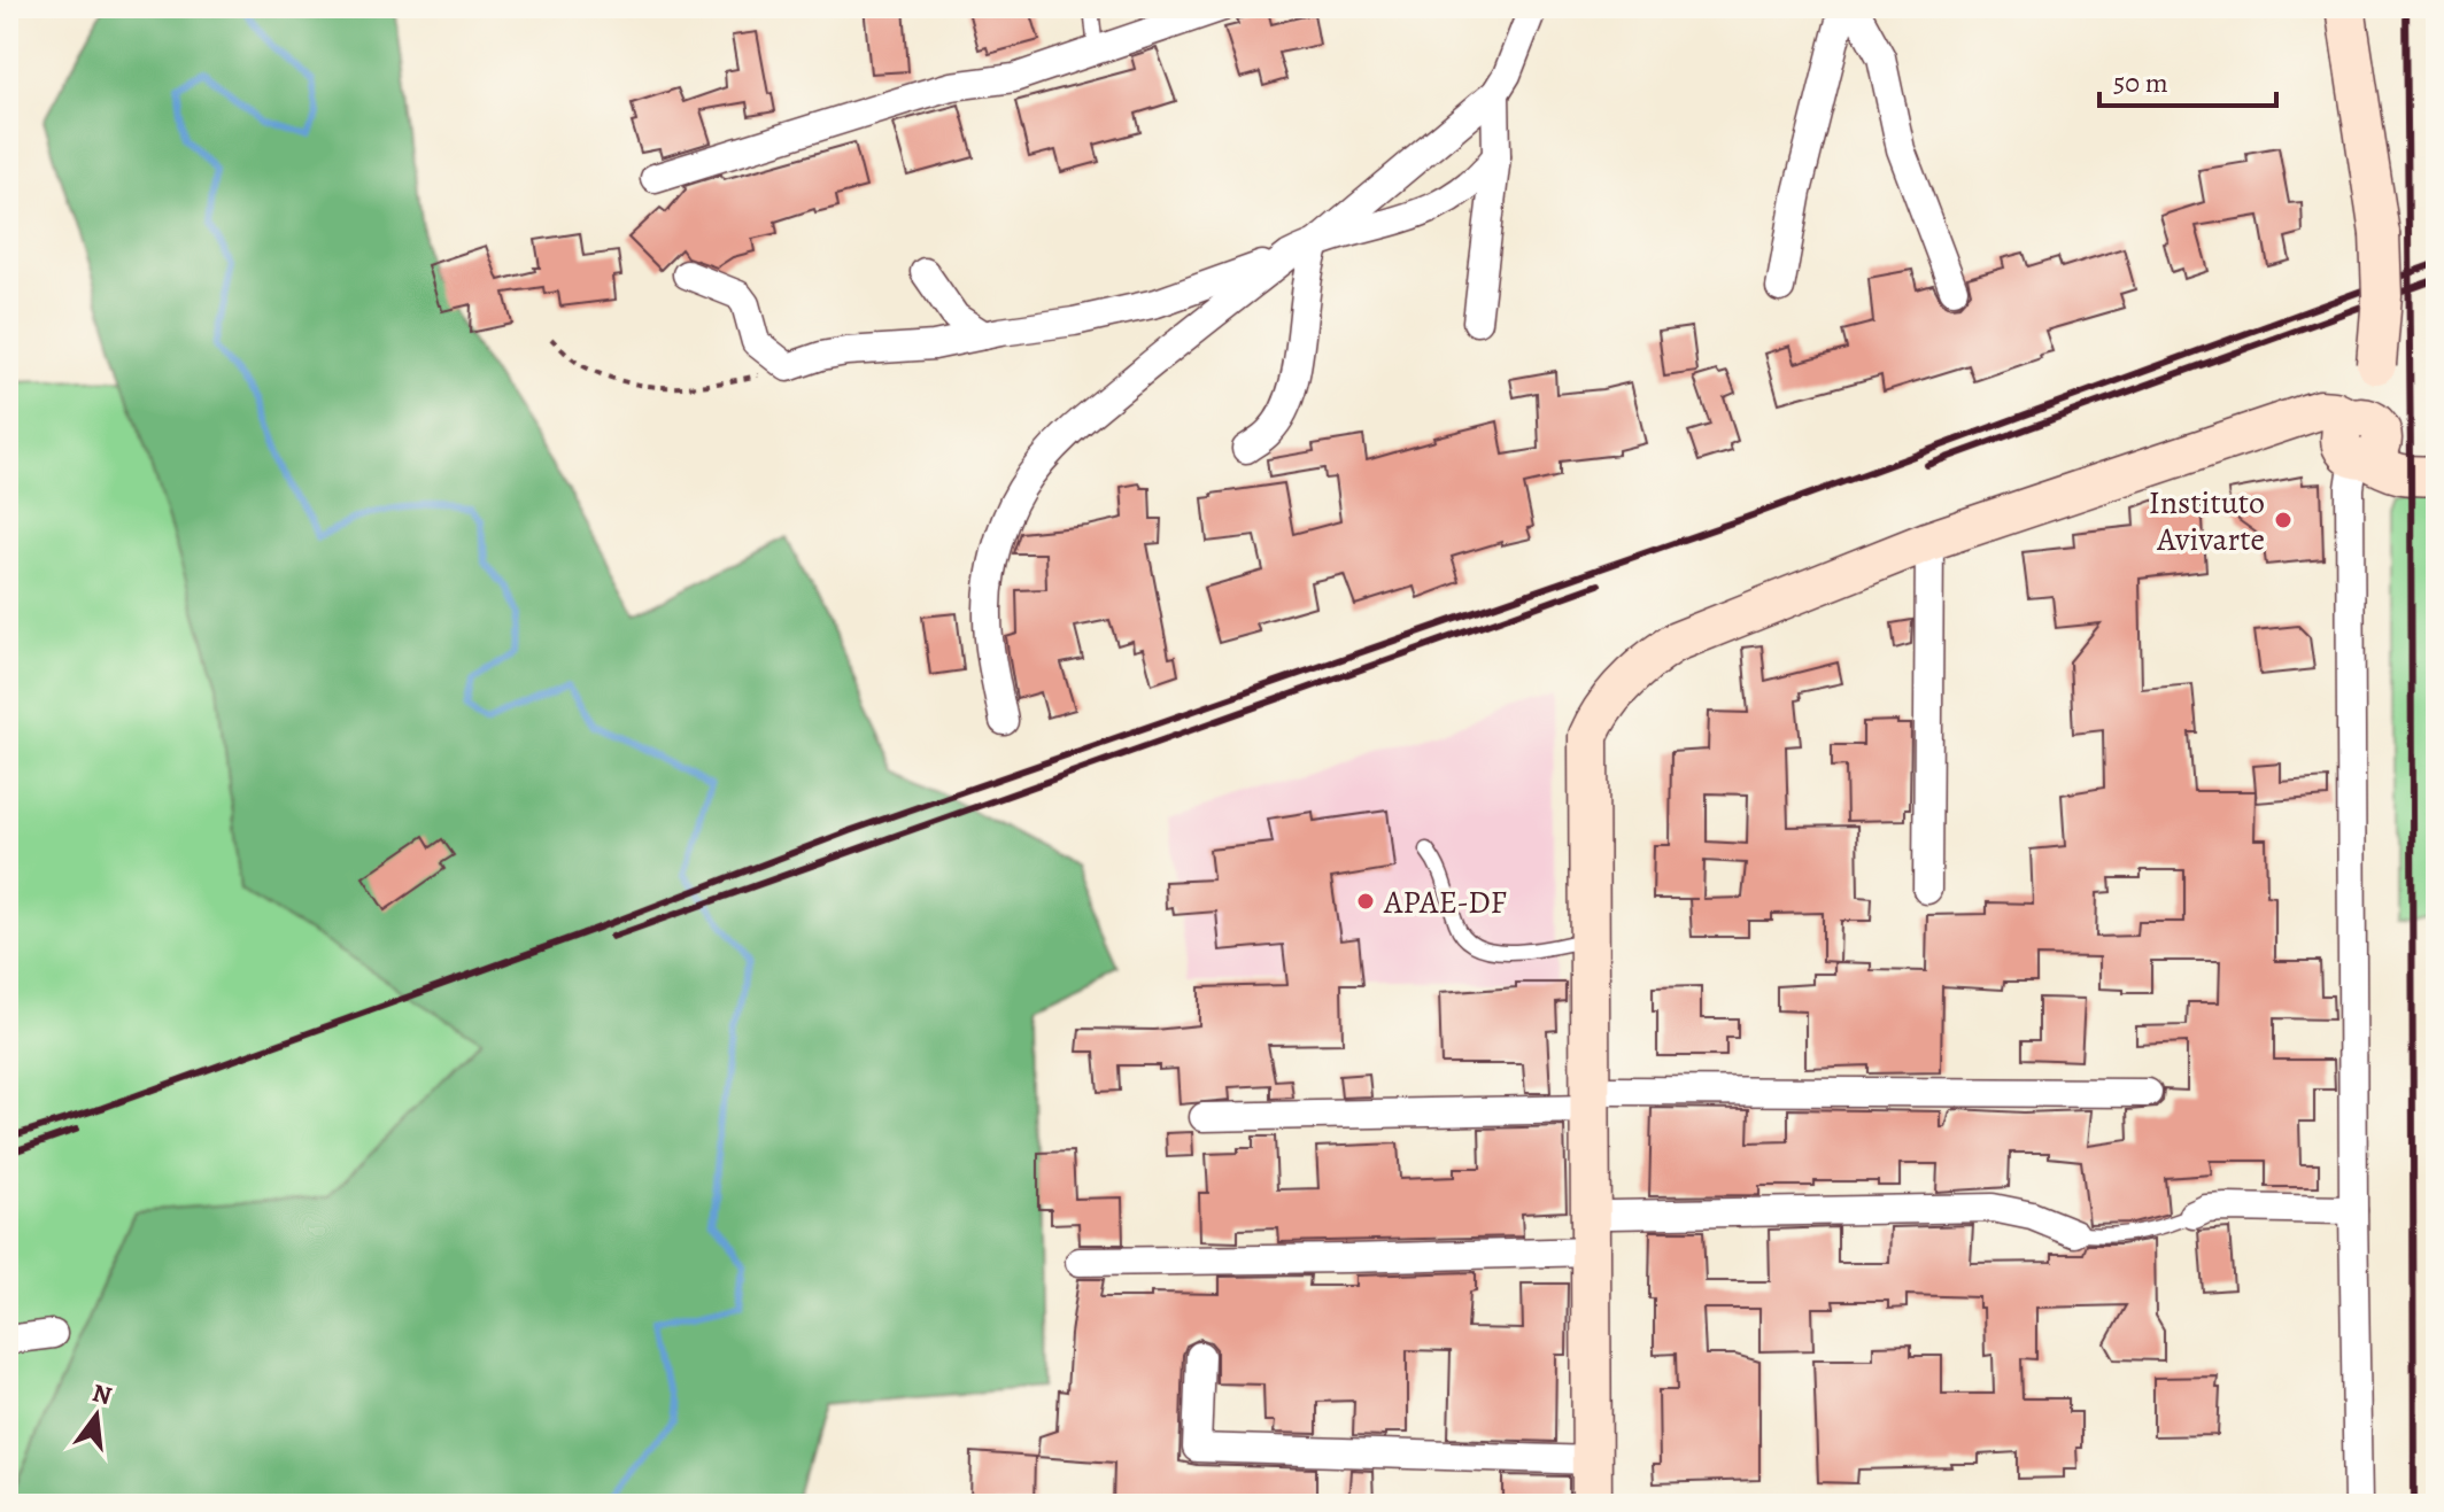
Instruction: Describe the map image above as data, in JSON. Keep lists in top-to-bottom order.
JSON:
{
  "places": ["Instituto Avivarte", "APAE-DF"],
  "scale_bar": "50 m",
  "north": "top"
}
